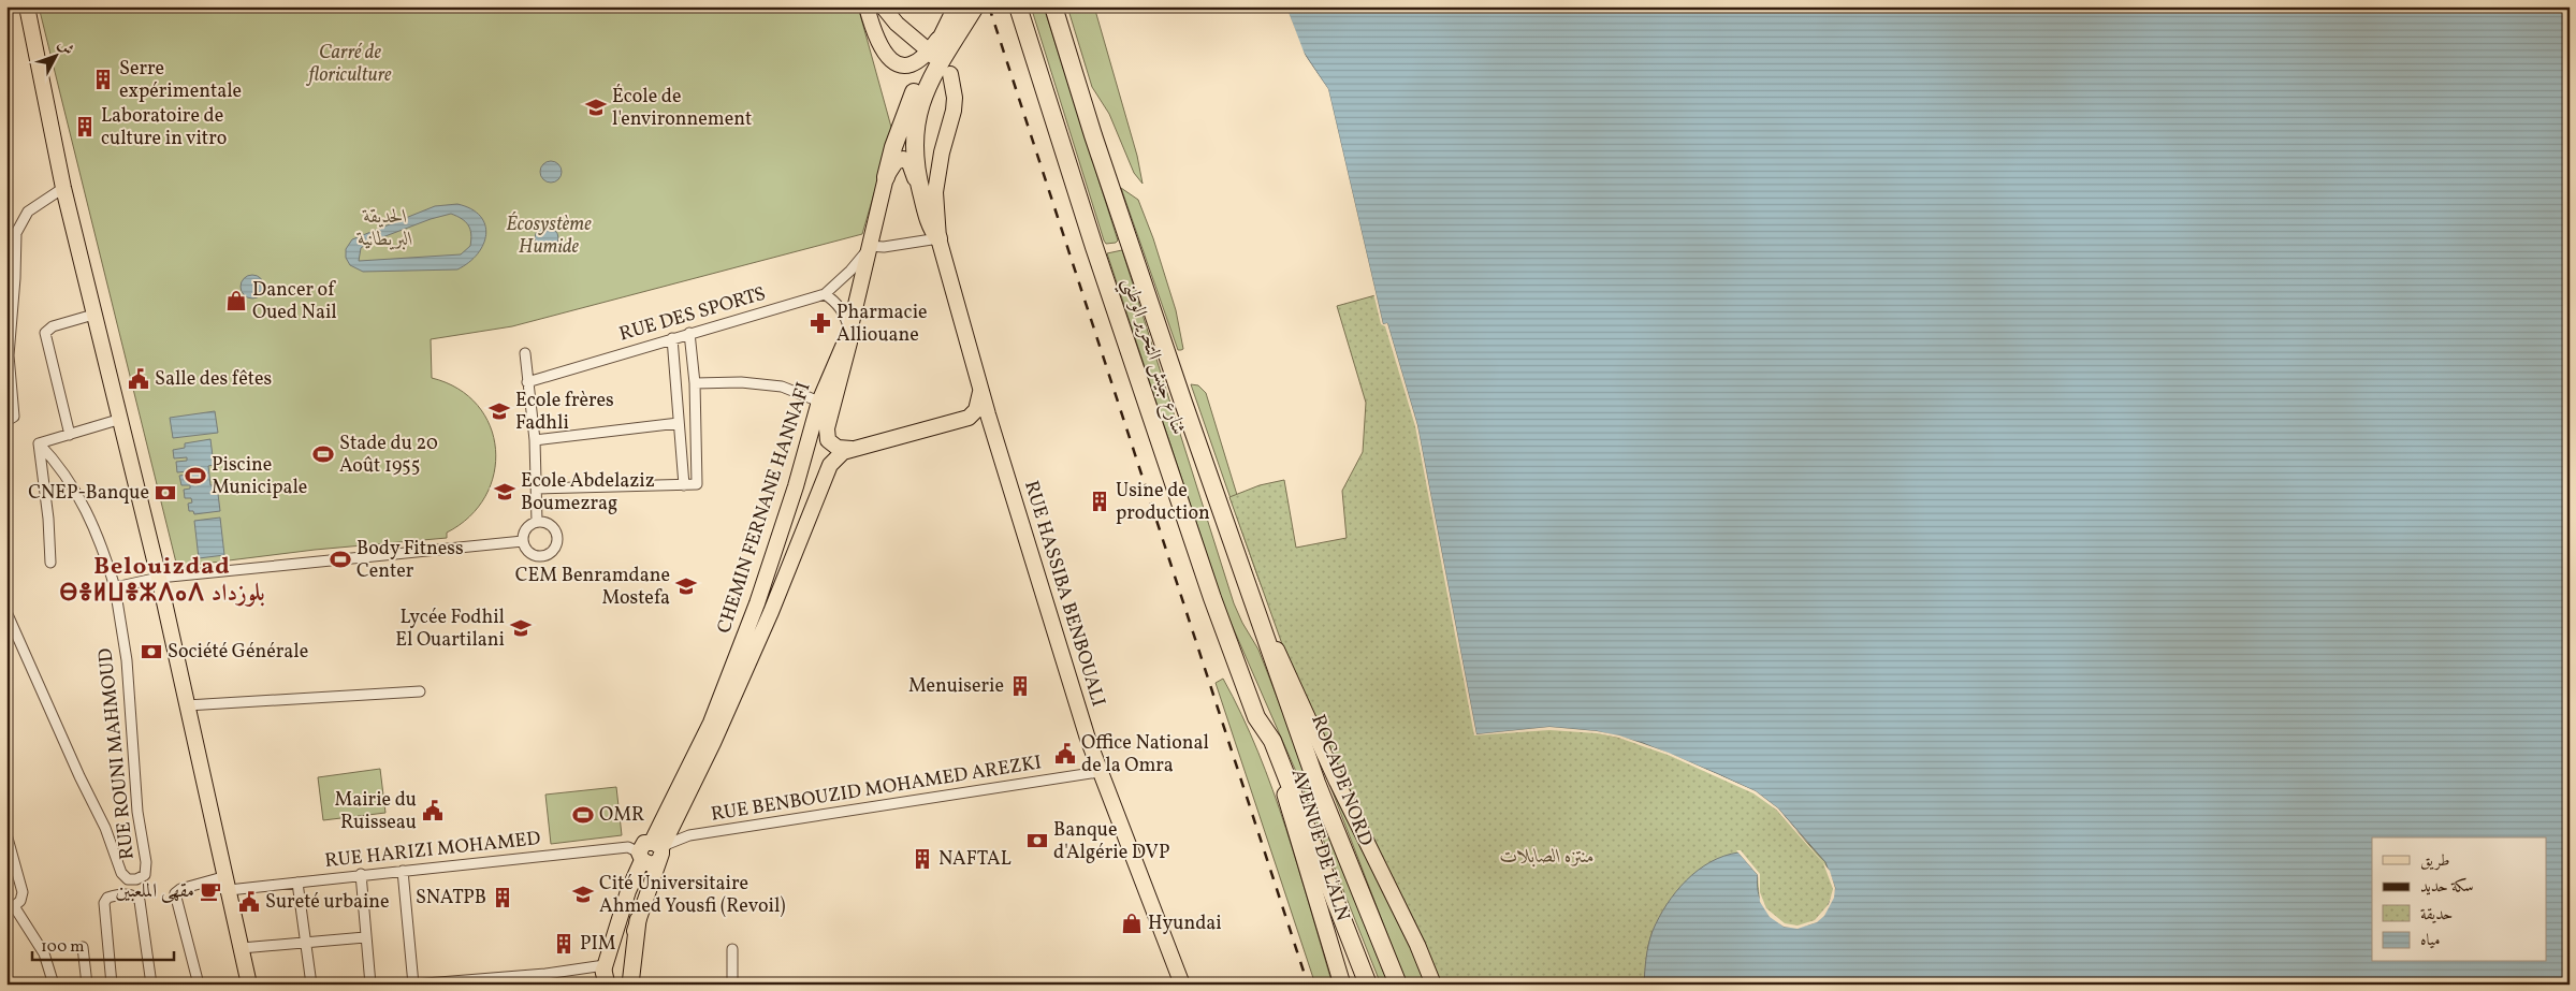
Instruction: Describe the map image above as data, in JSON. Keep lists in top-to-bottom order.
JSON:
{
  "streets": {
    "highway": ["شارع جيش التحرير الوطني", "ROCADE NORD", "AVENUE DE L'ALN"],
    "main road": ["CHEMIN FERNANE HANNAFI", "RUE HASSIBA BENBOUALI"],
    "street": [
      "RUE DES SPORTS",
      "RUE ROUNI MAHMOUD",
      "RUE BENBOUZID MOHAMED AREZKI",
      "RUE HARIZI MOHAMED"
    ]
  },
  "crossings": [
    ["شارع جيش التحرير الوطني", "ROCADE NORD"],
    ["شارع جيش التحرير الوطني", "AVENUE DE L'ALN"],
    ["CHEMIN FERNANE HANNAFI", "RUE HASSIBA BENBOUALI"],
    ["CHEMIN FERNANE HANNAFI", "RUE BENBOUZID MOHAMED AREZKI"],
    ["RUE HASSIBA BENBOUALI", "RUE BENBOUZID MOHAMED AREZKI"]
  ],
  "districts": ["Belouizdad ⴱⴻⵍⵡⴻⵣⴷⴰⴷ بلوزداد"],
  "parks": [
    "Carré de floriculture",
    "الحديقة البريطانية",
    "Écosystème Humide",
    "منتزه الصابلات"
  ],
  "places": {
    "building": [
      "Serre expérimentale",
      "Laboratoire de culture in vitro",
      "Usine de production",
      "Menuiserie",
      "NAFTAL",
      "SNATPB",
      "PIM"
    ],
    "school or university": [
      "École de l'environnement",
      "Ecole frères Fadhli",
      "Ecole Abdelaziz Boumezrag",
      "CEM Benramdane Mostefa",
      "Lycée Fodhil El Ouartilani",
      "Cité Universitaire Ahmed Yousfi (Revoil)"
    ],
    "shop": ["Dancer of Oued Nail", "Hyundai"],
    "pharmacy": ["Pharmacie Alliouane"],
    "public building": [
      "Salle des fêtes",
      "Office National de la Omra",
      "Mairie du Ruisseau",
      "Sureté urbaine"
    ],
    "sports": [
      "Stade du 20 Août 1955",
      "Piscine Municipale",
      "Body Fitness Center",
      "OMR"
    ],
    "bank": ["CNEP-Banque", "Société Générale", "Banque d'Algérie DVP"],
    "cafe": ["مقهى الملعبين"]
  },
  "legend": [
    "طريق",
    "سكة حديد",
    "حديقة",
    "مياه"
  ],
  "scale_bar": "100 m",
  "north": "top right"
}
